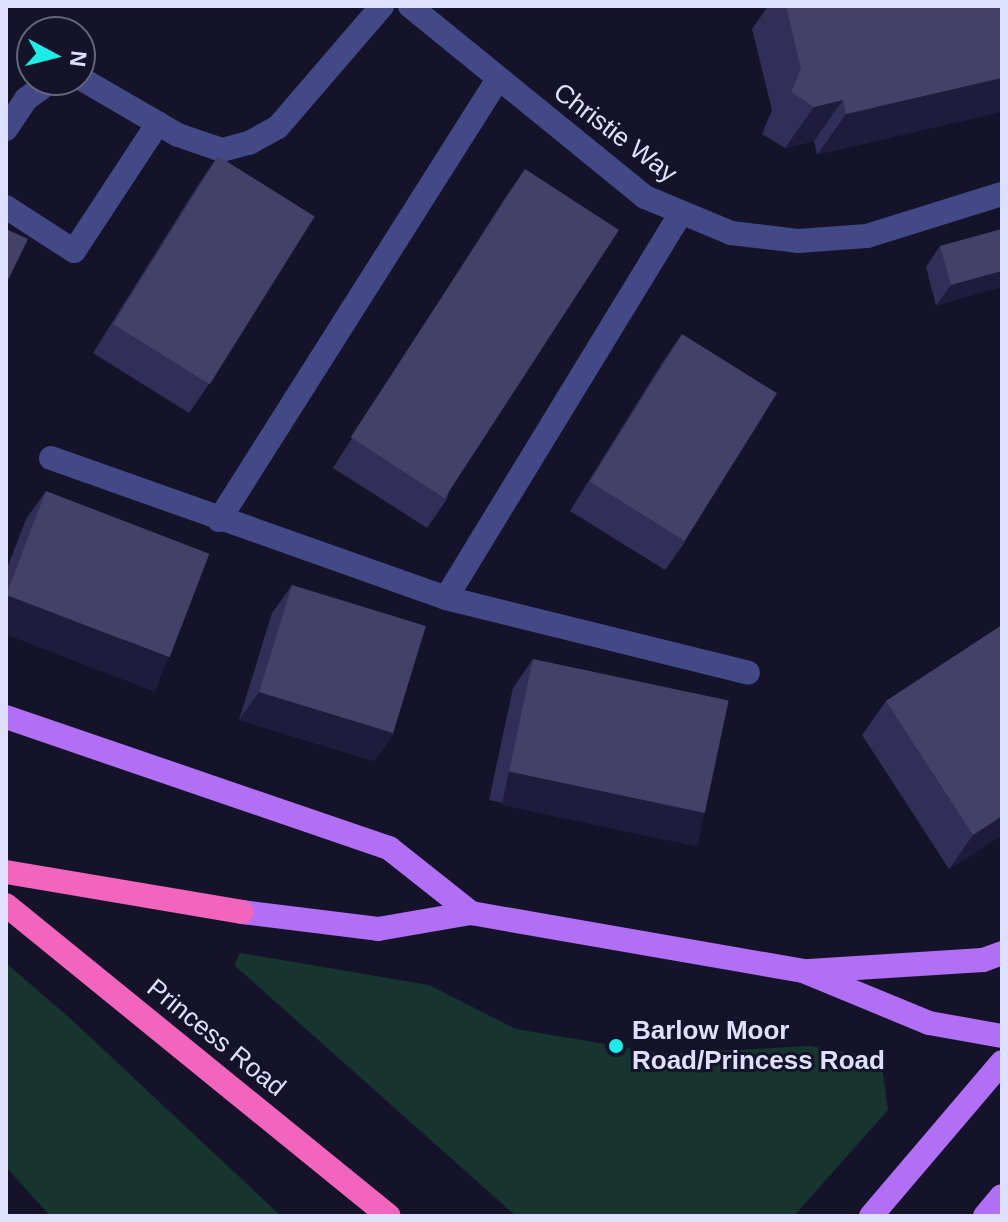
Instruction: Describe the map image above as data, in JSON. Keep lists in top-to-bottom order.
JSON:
{
  "streets": {
    "highway": ["Princess Road"],
    "street": ["Christie Way"]
  },
  "places": ["Barlow Moor Road/Princess Road"],
  "north": "right"
}
